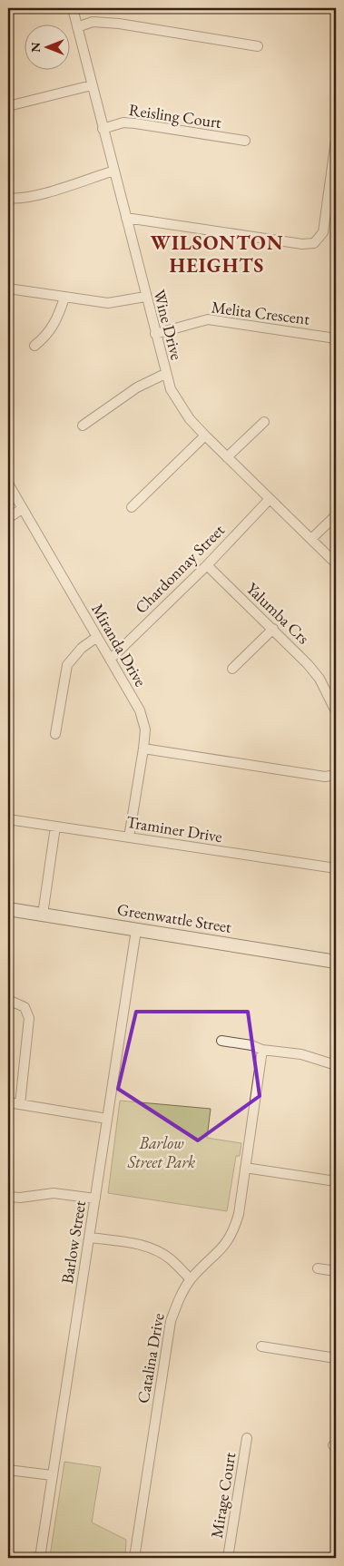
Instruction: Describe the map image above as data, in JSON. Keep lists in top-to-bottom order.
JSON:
{
  "streets": {
    "main road": ["Greenwattle Street"],
    "street": [
      "Reisling Court",
      "Melita Crescent",
      "Wine Drive",
      "Chardonnay Street",
      "Yalumba Crs",
      "Miranda Drive",
      "Traminer Drive",
      "Barlow Street",
      "Catalina Drive",
      "Mirage Court"
    ]
  },
  "crossings": [
    ["Reisling Court", "Wine Drive"],
    ["Melita Crescent", "Wine Drive"],
    ["Wine Drive", "Chardonnay Street"],
    ["Chardonnay Street", "Yalumba Crs"],
    ["Chardonnay Street", "Miranda Drive"],
    ["Miranda Drive", "Traminer Drive"],
    ["Greenwattle Street", "Barlow Street"]
  ],
  "districts": ["WILSONTON HEIGHTS"],
  "parks": ["Barlow Street Park"],
  "north": "left"
}
